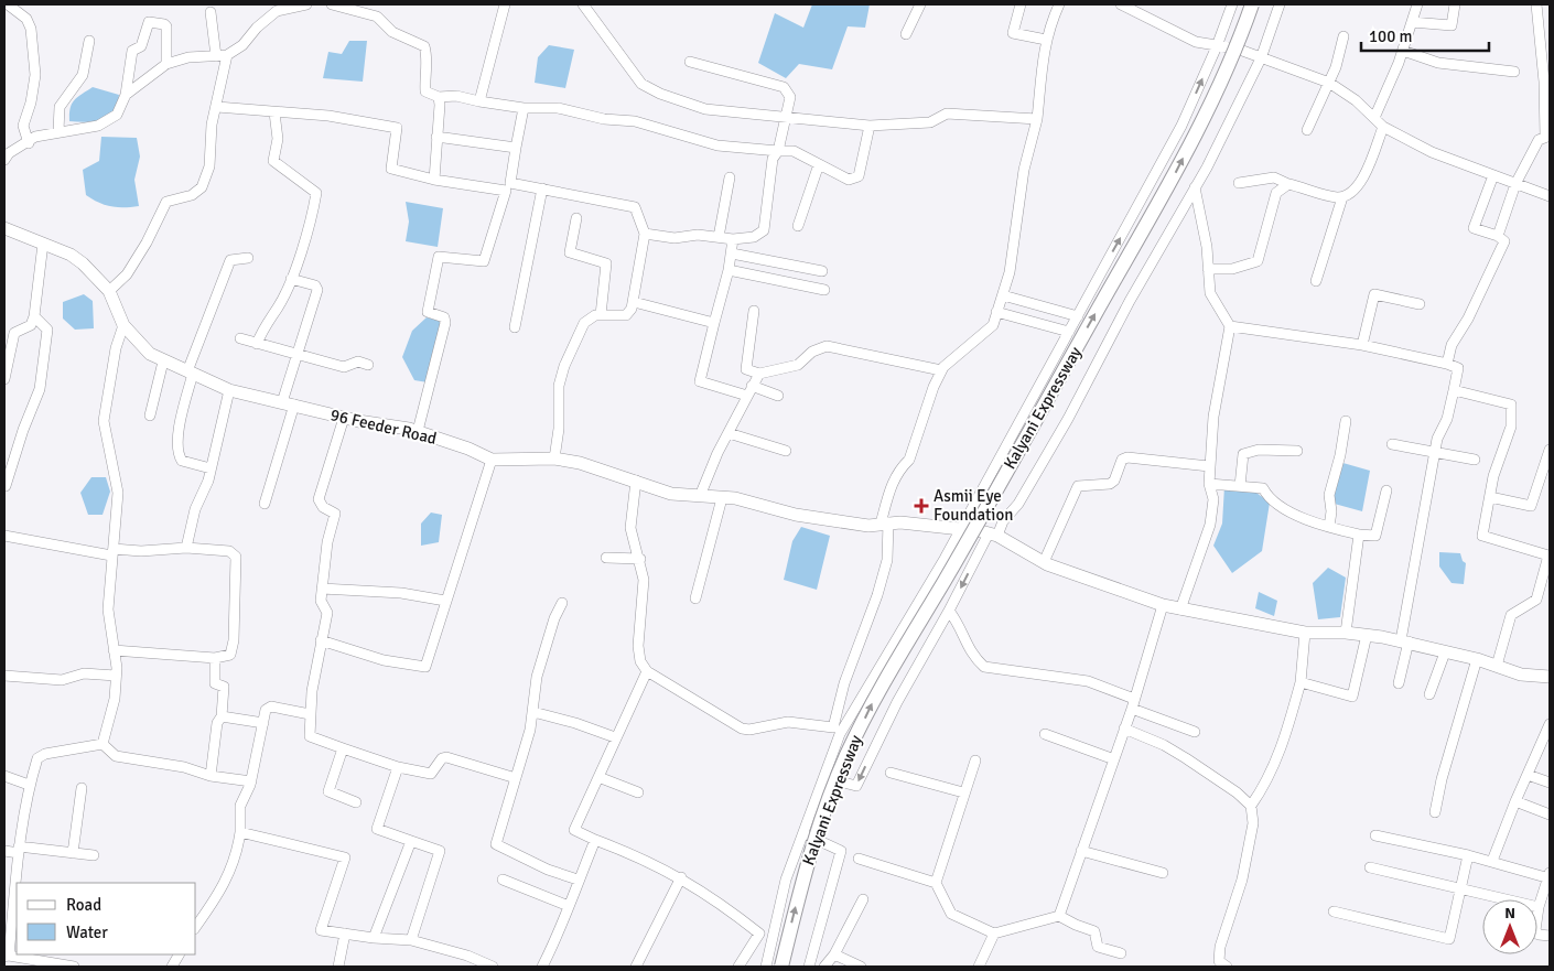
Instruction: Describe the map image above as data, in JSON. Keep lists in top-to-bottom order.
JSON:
{
  "streets": {
    "highway": ["Kalyani Expressway"],
    "main road": ["96 Feeder Road"]
  },
  "crossings": [
    ["Kalyani Expressway", "96 Feeder Road"]
  ],
  "places": {
    "health": ["Asmii Eye Foundation"]
  },
  "legend": ["Road", "Water"],
  "scale_bar": "100 m",
  "north": "top"
}
